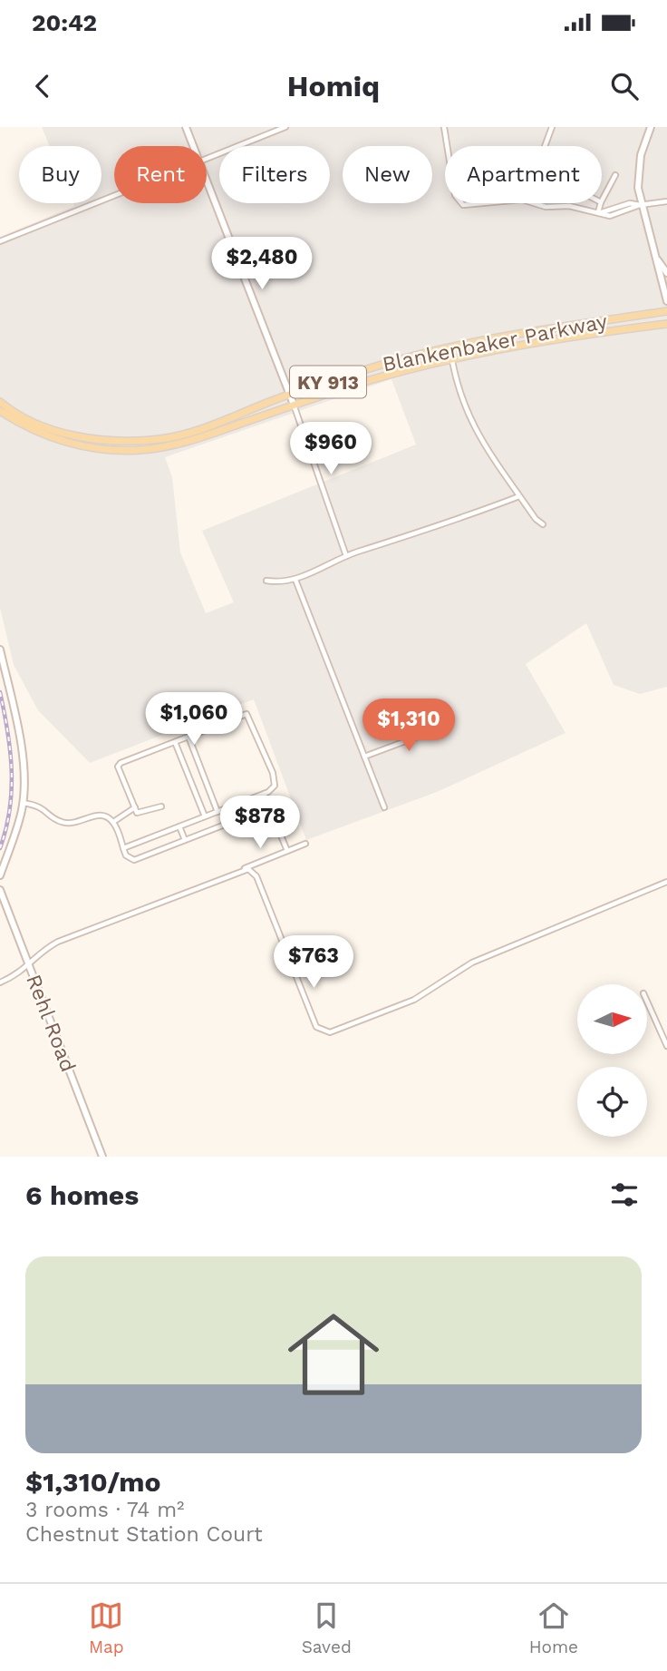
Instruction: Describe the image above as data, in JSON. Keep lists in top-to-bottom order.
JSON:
{
  "streets": {
    "main road": ["Blankenbaker Parkway", "KY 913"],
    "street": ["Rehl Road"]
  },
  "north": "right",
  "page": {
    "status": "20:42",
    "header": "Homiq",
    "chip": [
      "Buy",
      "Rent",
      "Filters",
      "New",
      "Apartment"
    ],
    "price": [
      "$2,480",
      "$960",
      "$1,060",
      "$1,310",
      "$878",
      "$763"
    ],
    "heading": "6 homes",
    "list": [
      {
        "name": "$1,310/mo",
        "note": "3 rooms · 74 m² · Chestnut Station Court"
      }
    ],
    "tabs": ["Map", "Saved", "Home"]
  }
}
